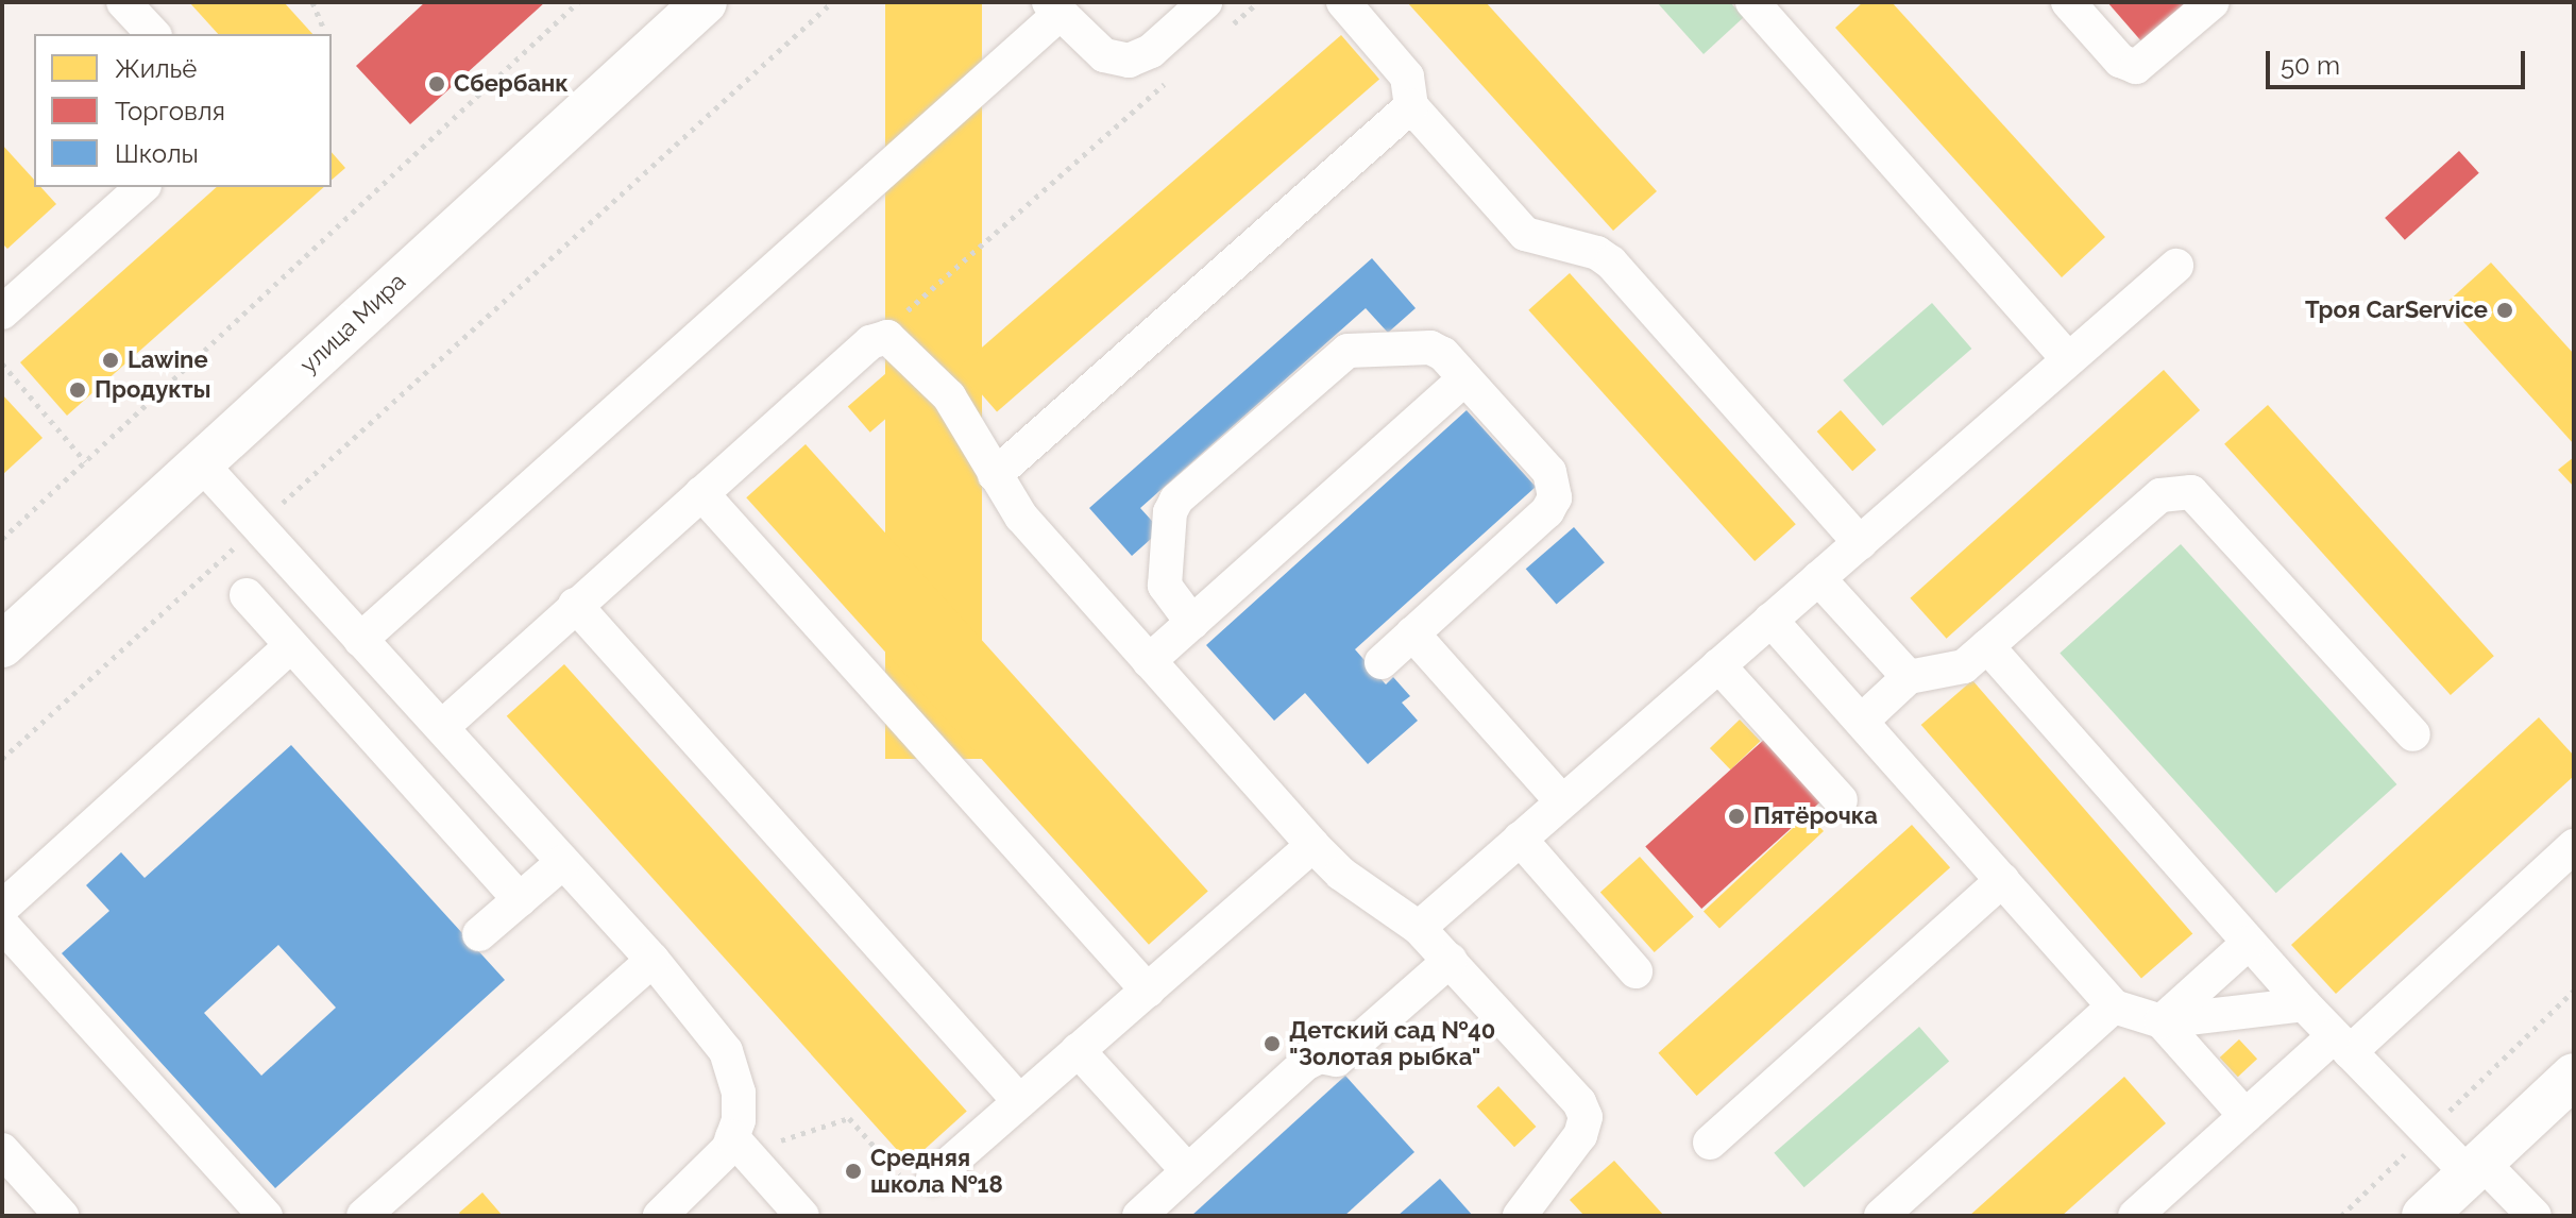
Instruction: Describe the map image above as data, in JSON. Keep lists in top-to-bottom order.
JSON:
{
  "streets": {
    "main road": ["улица Мира"]
  },
  "places": [
    "Сбербанк",
    "Троя CarService",
    "Lawine",
    "Продукты",
    "Пятёрочка",
    "Детский сад №40 \"Золотая рыбка\"",
    "Средняя школа №18"
  ],
  "legend": ["Жильё", "Торговля", "Школы"],
  "scale_bar": "50 m"
}
